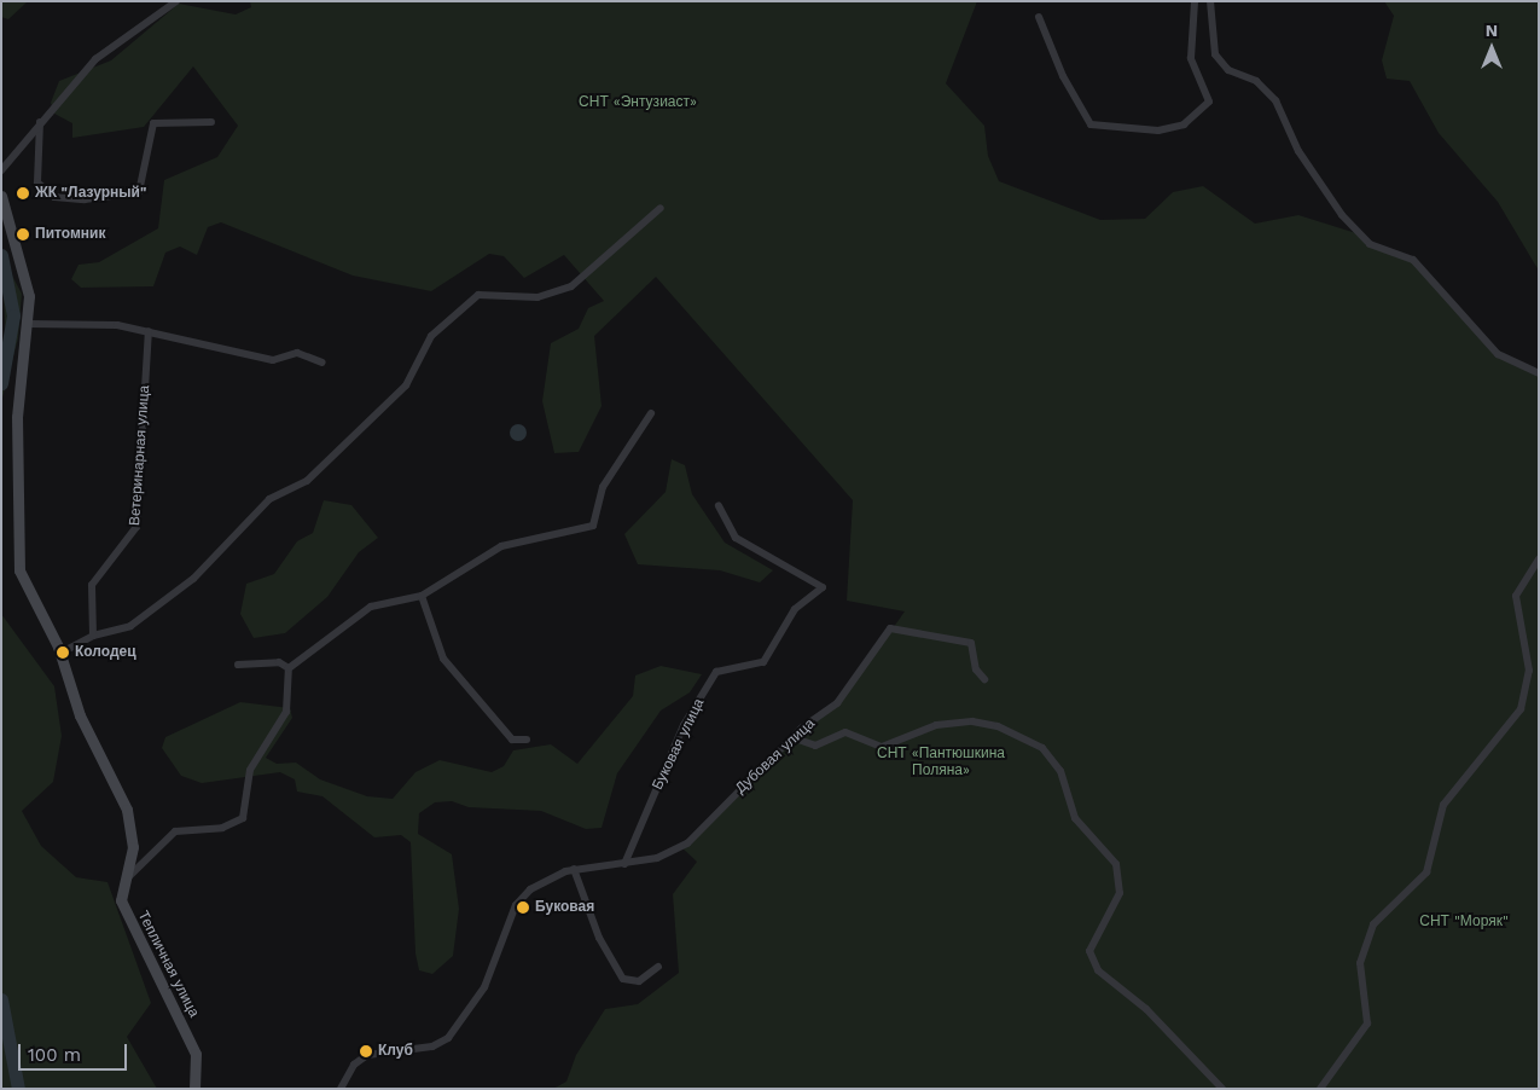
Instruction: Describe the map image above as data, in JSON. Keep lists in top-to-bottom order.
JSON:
{
  "streets": {
    "street": [
      "Ветеринарная улица",
      "Буковая улица",
      "Дубовая улица",
      "Тепличная улица"
    ]
  },
  "crossings": [
    ["Буковая улица", "Дубовая улица"]
  ],
  "parks": ["СНТ «Энтузиаст»", "СНТ «Пантюшкина Поляна»", "СНТ \"Моряк\""],
  "places": [
    "ЖК \"Лазурный\"",
    "Питомник",
    "Колодец",
    "Буковая",
    "Клуб"
  ],
  "scale_bar": "100 m",
  "north": "top"
}
